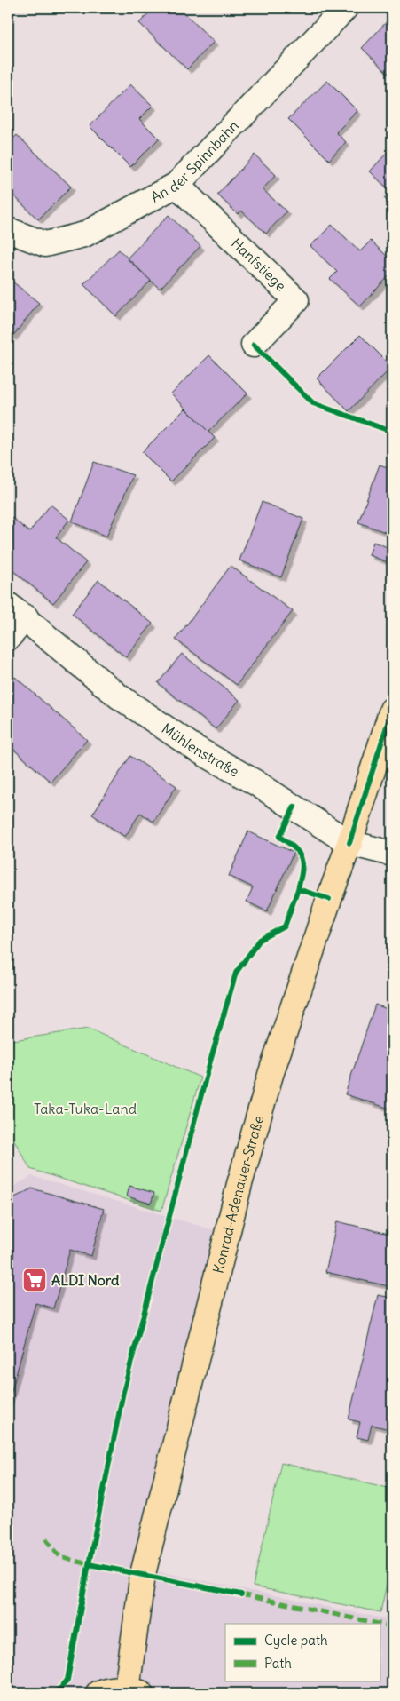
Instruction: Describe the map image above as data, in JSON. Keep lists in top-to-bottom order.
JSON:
{
  "streets": {
    "main road": ["Konrad-Adenauer-Straße"],
    "street": ["An der Spinnbahn", "Hanfstiege", "Mühlenstraße"]
  },
  "crossings": [
    ["An der Spinnbahn", "Hanfstiege"],
    ["Mühlenstraße", "Konrad-Adenauer-Straße"]
  ],
  "parks": ["Taka-Tuka-Land"],
  "places": {
    "supermarket": ["ALDI Nord"]
  },
  "legend": ["Cycle path", "Path"]
}
